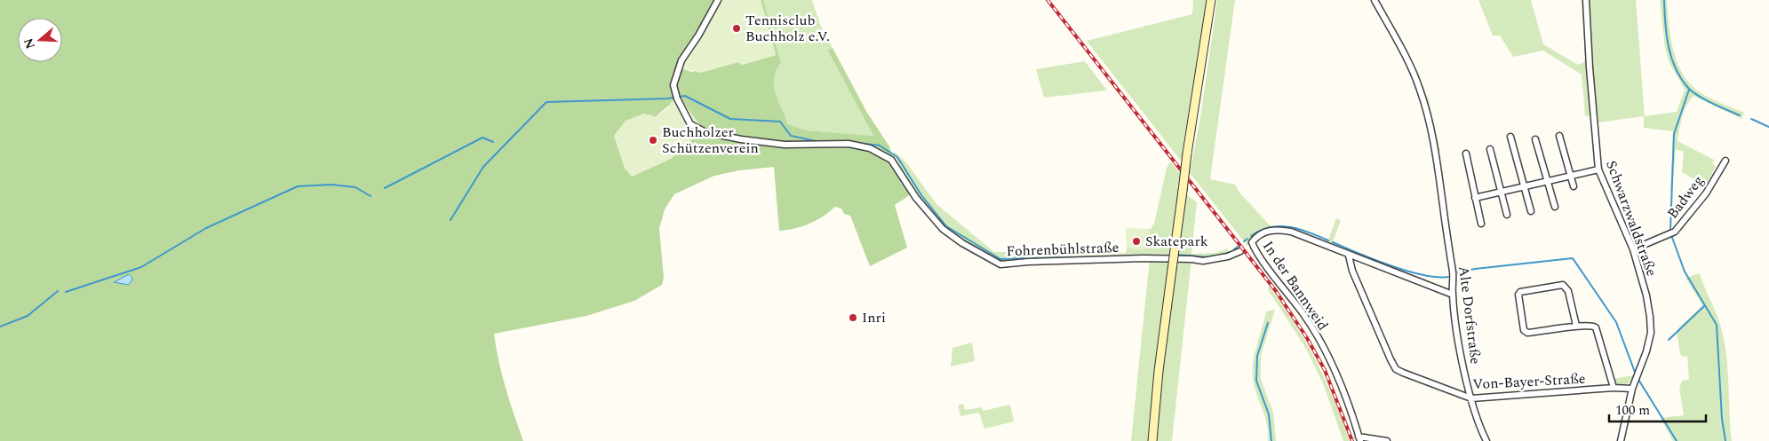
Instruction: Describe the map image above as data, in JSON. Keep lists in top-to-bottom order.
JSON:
{
  "streets": {
    "street": [
      "Badweg",
      "Schwarzwaldstraße",
      "Fohrenbühlstraße",
      "In der Bannweid",
      "Alte Dorfstraße",
      "Von-Bayer-Straße"
    ]
  },
  "crossings": [
    ["Badweg", "Schwarzwaldstraße"],
    ["Schwarzwaldstraße", "Von-Bayer-Straße"],
    ["In der Bannweid", "Von-Bayer-Straße"],
    ["Alte Dorfstraße", "Von-Bayer-Straße"]
  ],
  "places": [
    "Tennisclub Buchholz e.V.",
    "Buchholzer Schützenverein",
    "Skatepark",
    "Inri"
  ],
  "scale_bar": "100 m",
  "north": "left"
}
